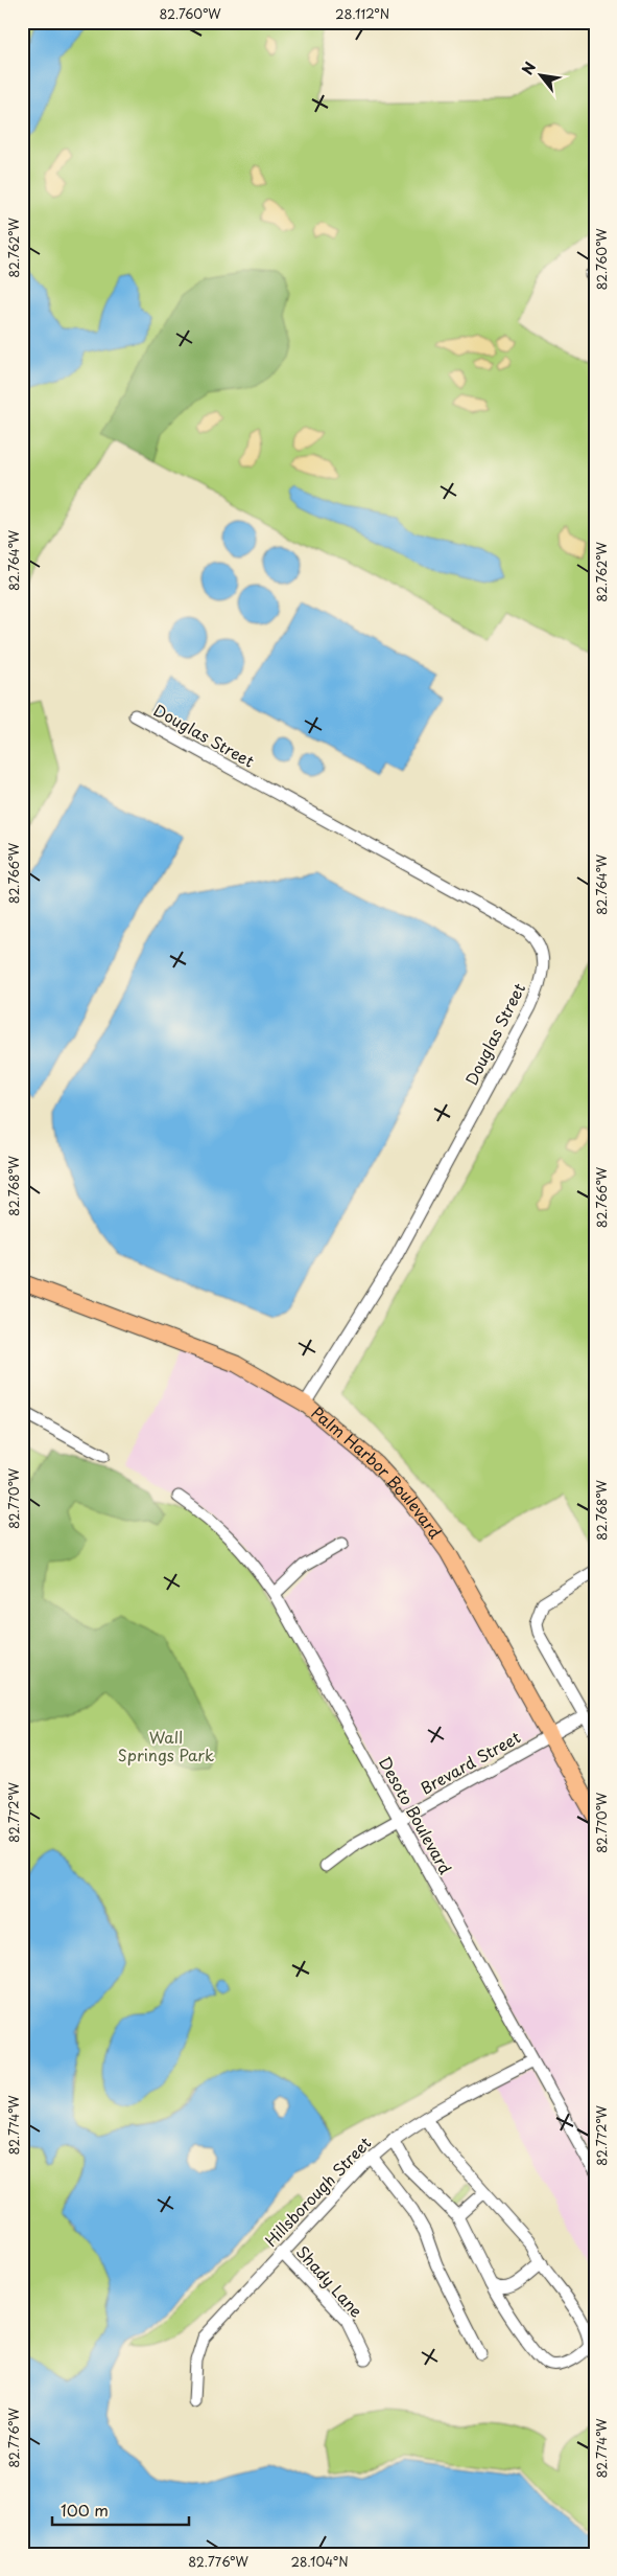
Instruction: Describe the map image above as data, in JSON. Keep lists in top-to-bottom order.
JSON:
{
  "streets": {
    "main road": ["Palm Harbor Boulevard"],
    "street": [
      "Douglas Street",
      "Brevard Street",
      "Desoto Boulevard",
      "Hillsborough Street",
      "Shady Lane"
    ]
  },
  "crossings": [
    ["Douglas Street", "Palm Harbor Boulevard"],
    ["Palm Harbor Boulevard", "Brevard Street"],
    ["Brevard Street", "Desoto Boulevard"],
    ["Desoto Boulevard", "Hillsborough Street"],
    ["Hillsborough Street", "Shady Lane"]
  ],
  "parks": ["Wall Springs Park"],
  "scale_bar": "100 m",
  "north": "top left",
  "coordinates": [
    "82.760°W",
    "28.112°N",
    "82.762°W",
    "82.764°W",
    "82.766°W",
    "82.768°W",
    "82.770°W",
    "82.772°W",
    "82.774°W",
    "82.776°W",
    "28.104°N"
  ]
}
